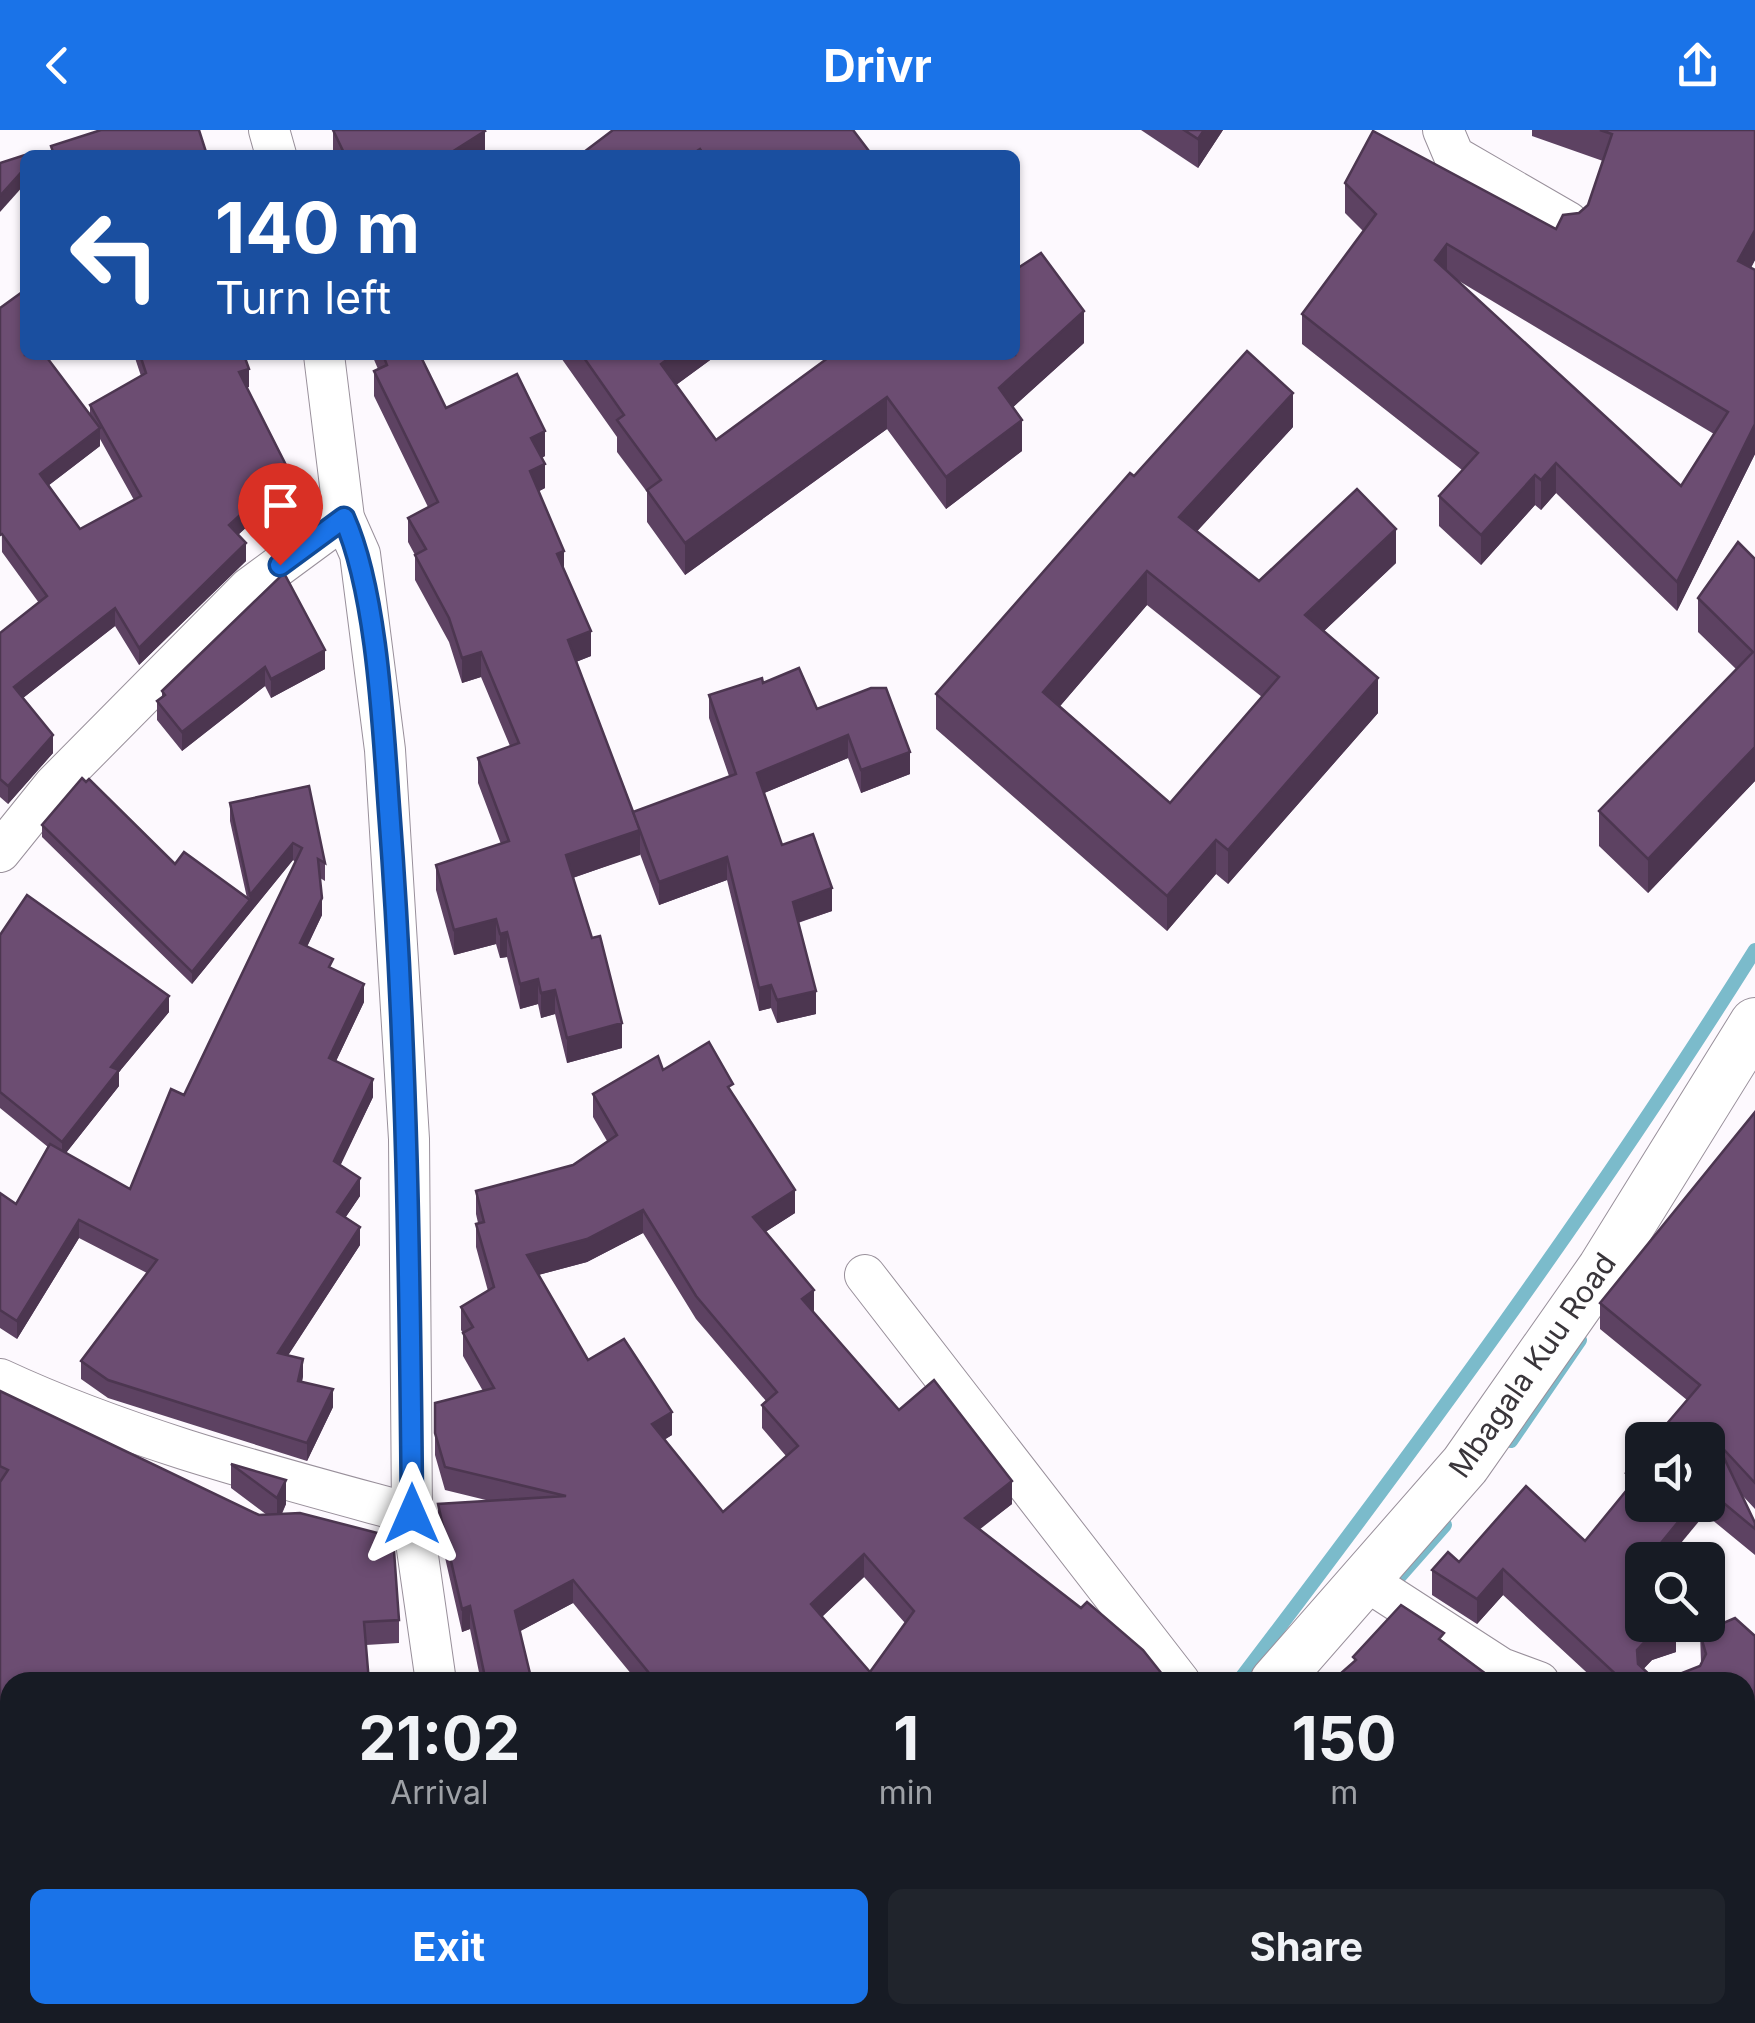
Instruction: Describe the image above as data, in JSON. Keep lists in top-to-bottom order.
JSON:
{
  "streets": {
    "street": ["Mbagala Kuu Road"]
  },
  "page": {
    "header": "Drivr",
    "turn": ["140 m", "Turn left"],
    "eta": [
      "21:02",
      "Arrival",
      "1",
      "min",
      "150",
      "m"
    ],
    "buttons": ["Exit", "Share"]
  }
}
